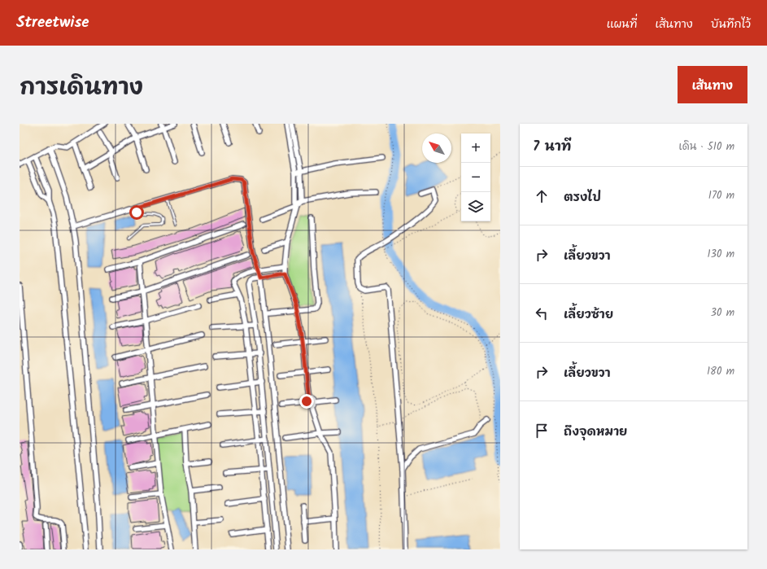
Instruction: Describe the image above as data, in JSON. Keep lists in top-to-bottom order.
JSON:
{
  "north": "top left",
  "page": {
    "header": "Streetwise",
    "nav": ["แผนที่", "เส้นทาง", "บันทึกไว้"],
    "title": "การเดินทาง",
    "buttons": "เส้นทาง",
    "heading": ["7 นาที", "เดิน · 510 m"],
    "map_buttons": ["+", "−"],
    "list": [
      ["ตรงไป", "170 m"],
      ["เลี้ยวขวา", "130 m"],
      ["เลี้ยวซ้าย", "30 m"],
      ["เลี้ยวขวา", "180 m"],
      "ถึงจุดหมาย"
    ]
  }
}
